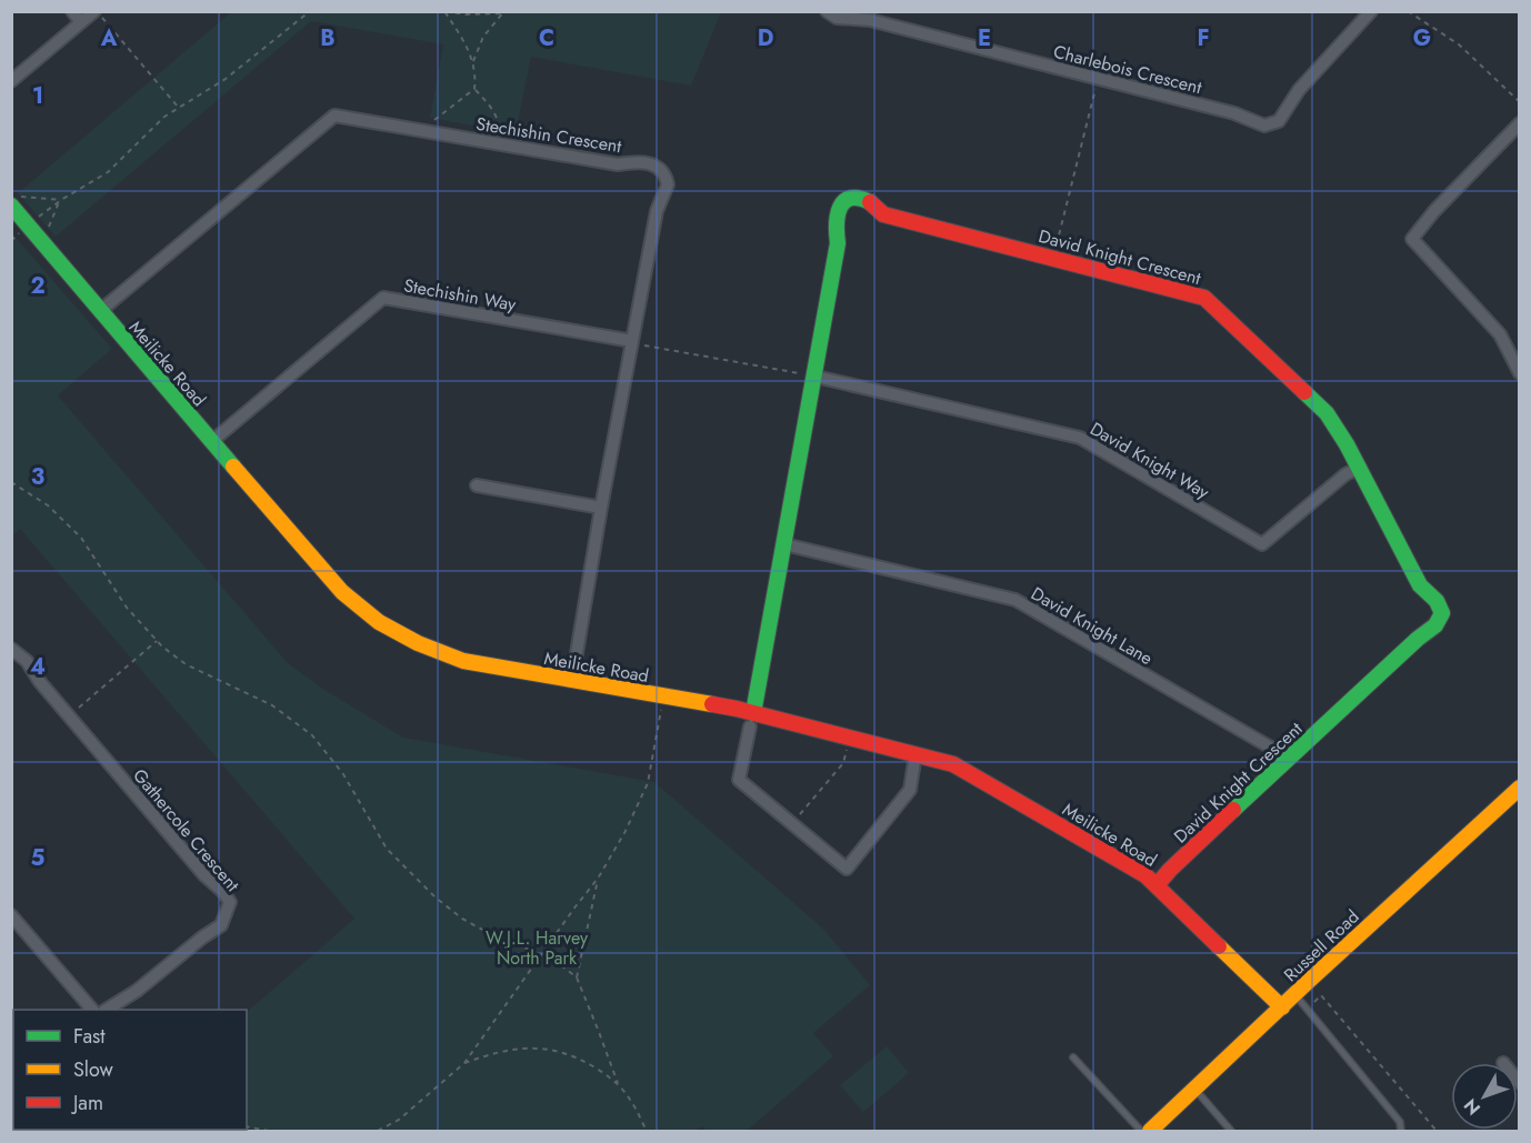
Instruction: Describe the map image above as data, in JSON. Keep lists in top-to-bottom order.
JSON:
{
  "streets": {
    "street": [
      "Charlebois Crescent",
      "Stechishin Crescent",
      "David Knight Crescent",
      "Stechishin Way",
      "Meilicke Road",
      "David Knight Way",
      "David Knight Lane",
      "Gathercole Crescent",
      "Russell Road"
    ]
  },
  "crossings": [
    ["Stechishin Crescent", "Stechishin Way"],
    ["Stechishin Crescent", "Meilicke Road"],
    ["David Knight Crescent", "Meilicke Road"],
    ["David Knight Crescent", "David Knight Way"],
    ["David Knight Crescent", "David Knight Lane"],
    ["Stechishin Way", "Meilicke Road"],
    ["Meilicke Road", "Russell Road"]
  ],
  "parks": ["W.J.L. Harvey North Park"],
  "legend": ["Fast", "Slow", "Jam"],
  "north": "bottom left",
  "grid": {
    "columns": [
      "A",
      "B",
      "C",
      "D",
      "E",
      "F",
      "G"
    ],
    "rows": [
      "1",
      "2",
      "3",
      "4",
      "5"
    ]
  }
}
